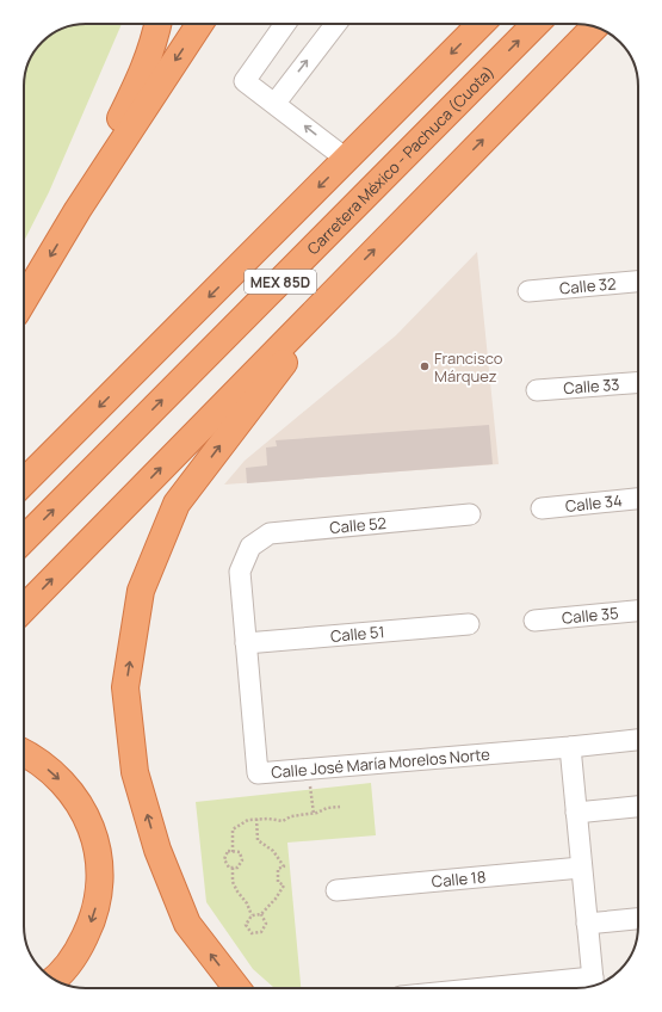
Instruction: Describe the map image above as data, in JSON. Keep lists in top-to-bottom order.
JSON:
{
  "streets": {
    "highway": ["Carretera México - Pachuca (Cuota)", "MEX 85D"],
    "street": [
      "Calle 32",
      "Calle 33",
      "Calle 34",
      "Calle 52",
      "Calle 35",
      "Calle 51",
      "Calle José María Morelos Norte",
      "Calle 18"
    ]
  },
  "crossings": [
    ["Calle 52", "Calle José María Morelos Norte"],
    ["Calle 51", "Calle José María Morelos Norte"]
  ],
  "places": ["Francisco Márquez"]
}
